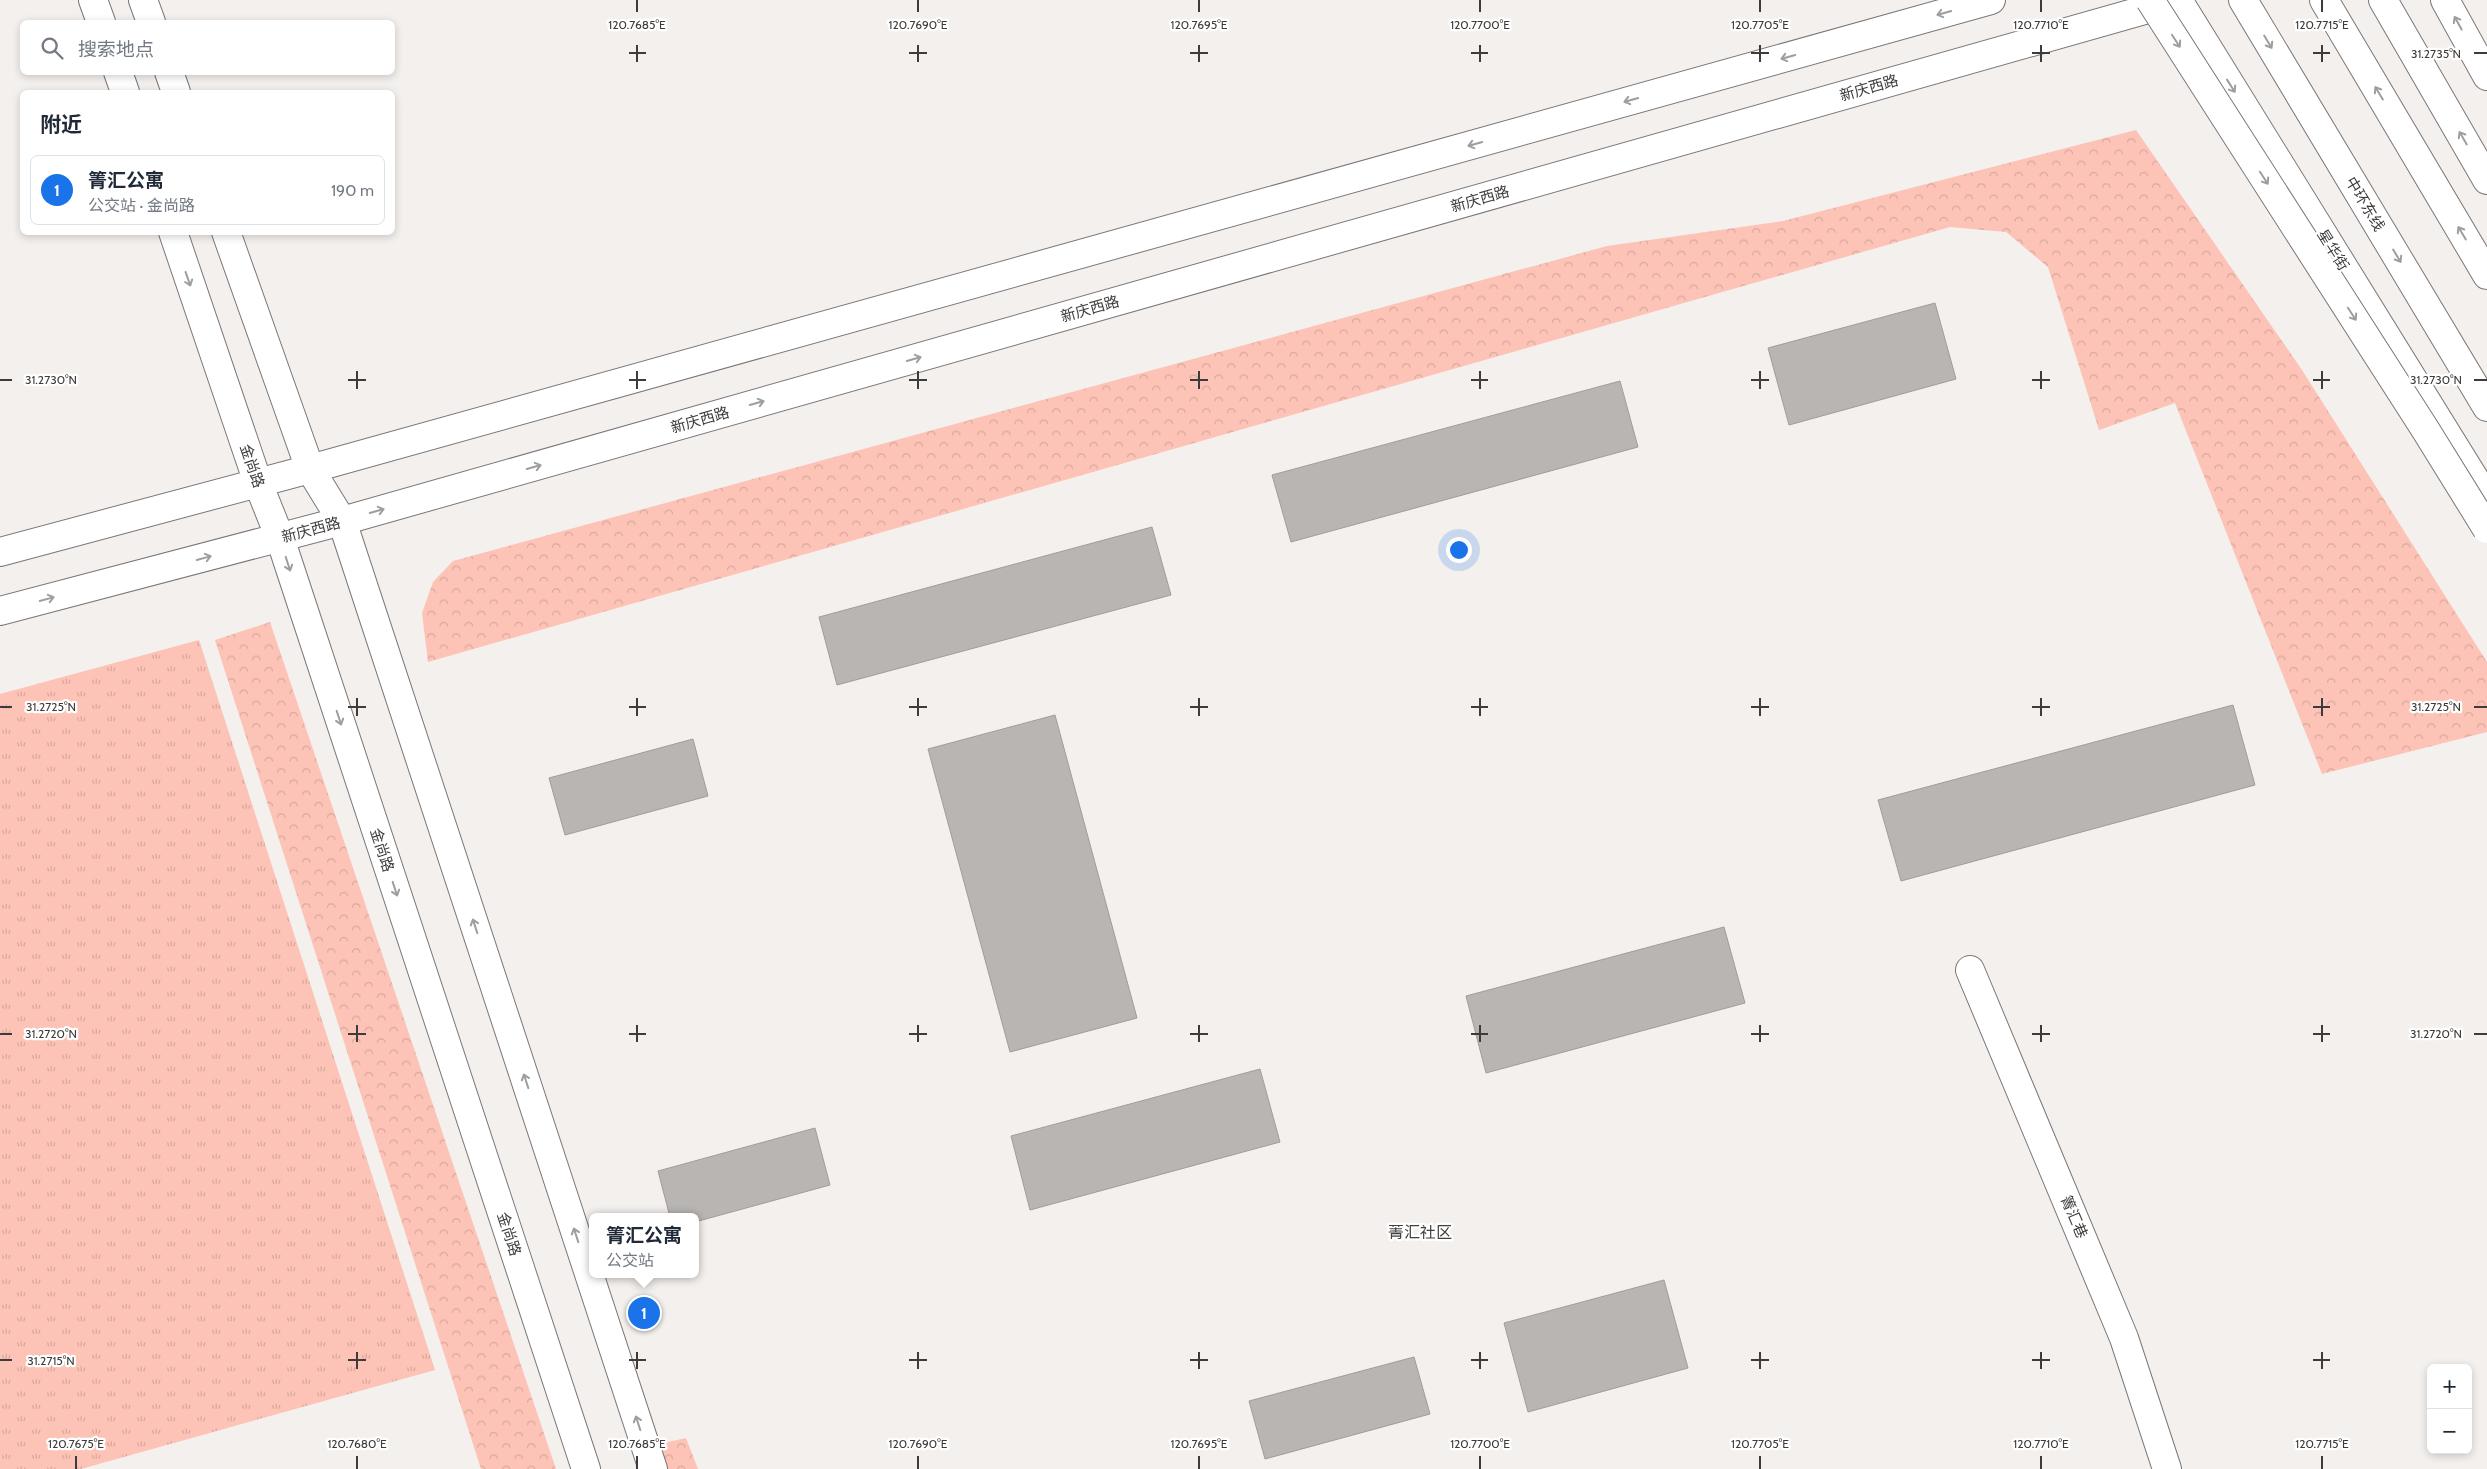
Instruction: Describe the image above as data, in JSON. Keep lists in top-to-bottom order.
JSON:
{
  "streets": {
    "main road": [
      "新庆西路",
      "中环东线",
      "星华街",
      "金尚路",
      "箐汇巷"
    ]
  },
  "crossings": [
    ["新庆西路", "星华街"],
    ["新庆西路", "金尚路"]
  ],
  "districts": ["菁汇社区"],
  "page": {
    "search": "搜索地点",
    "heading": "附近",
    "list": [
      {
        "mark": "1",
        "name": "箐汇公寓",
        "note": "公交站 · 金尚路",
        "value": "190 m"
      }
    ],
    "popup": ["箐汇公寓", "公交站"],
    "pins": "1",
    "map_buttons": ["+", "−"]
  },
  "coordinates": [
    "120.7685°E",
    "120.7690°E",
    "120.7695°E",
    "120.7700°E",
    "120.7705°E",
    "120.7710°E",
    "120.7715°E",
    "31.2735°N",
    "31.2730°N",
    "31.2725°N",
    "31.2720°N",
    "31.2715°N",
    "120.7675°E",
    "120.7680°E"
  ]
}
